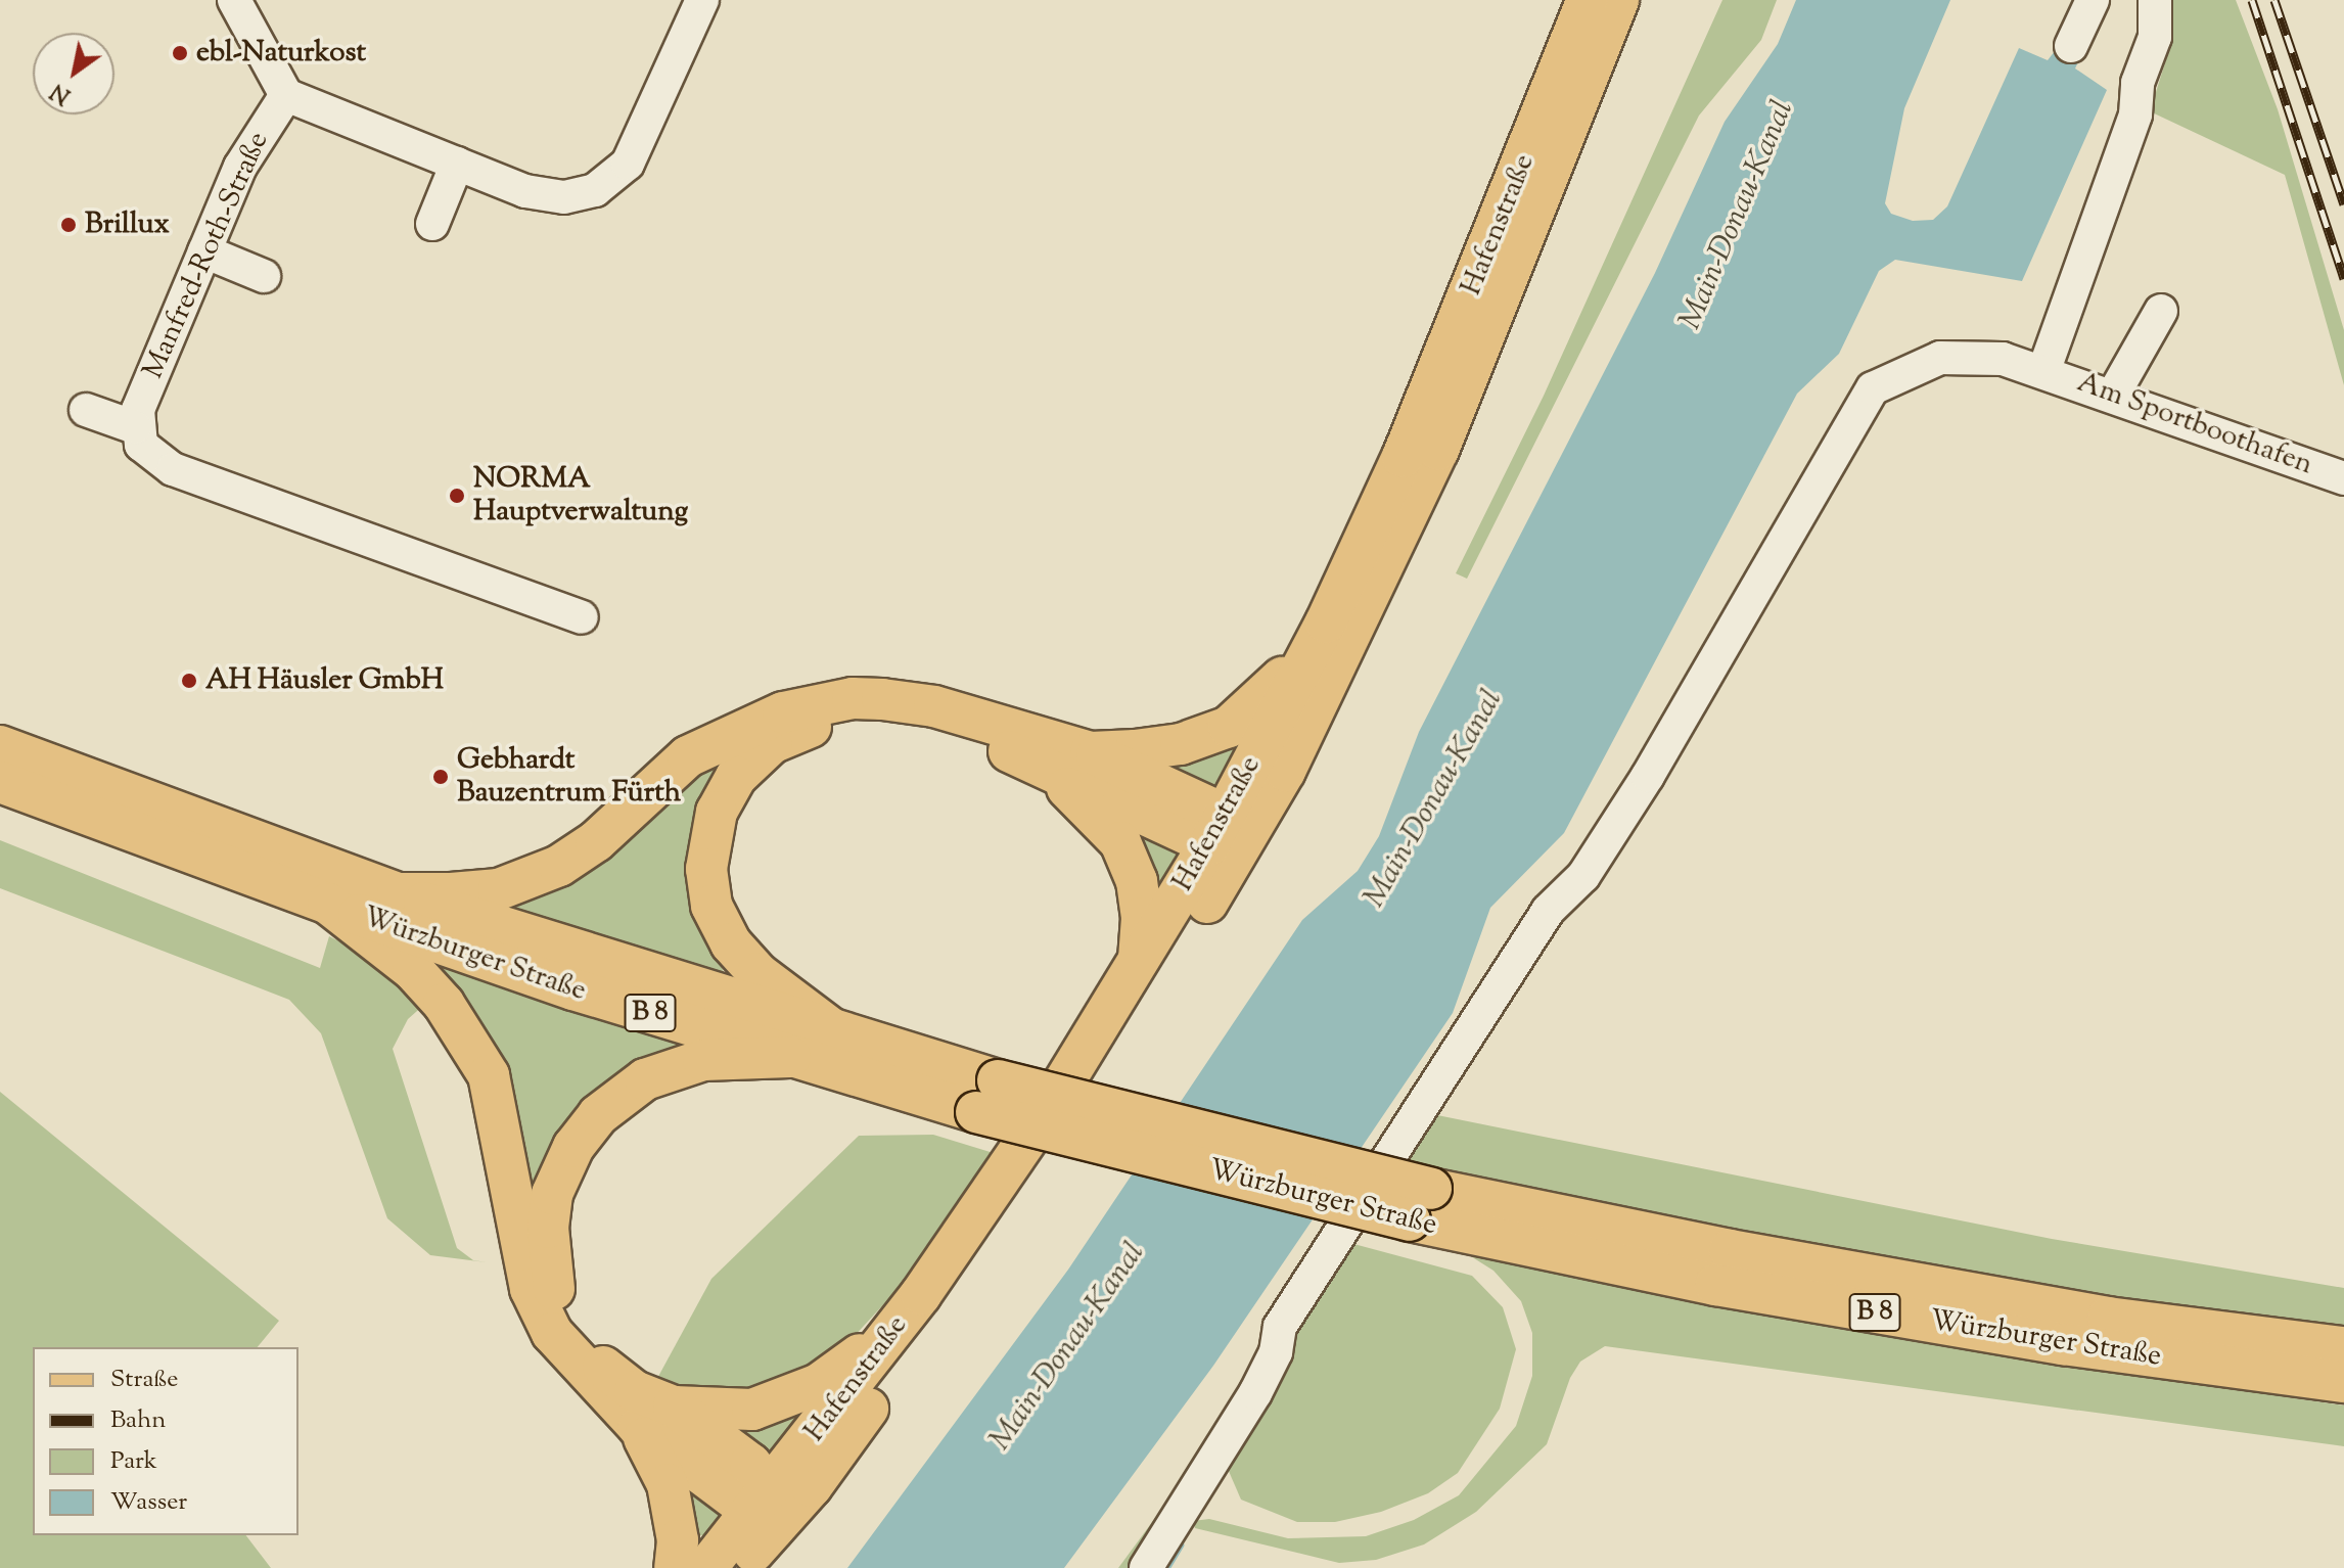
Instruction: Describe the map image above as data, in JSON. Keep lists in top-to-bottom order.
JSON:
{
  "streets": {
    "main road": ["Hafenstraße", "Würzburger Straße", "B 8"],
    "street": ["Manfred-Roth-Straße", "Am Sportboothafen"]
  },
  "crossings": [
    ["Würzburger Straße", "B 8"]
  ],
  "water": ["Main-Donau-Kanal"],
  "places": [
    "ebl-Naturkost",
    "Brillux",
    "NORMA Hauptverwaltung",
    "AH Häusler GmbH",
    "Gebhardt Bauzentrum Fürth"
  ],
  "legend": [
    "Straße",
    "Bahn",
    "Park",
    "Wasser"
  ],
  "north": "bottom left"
}
